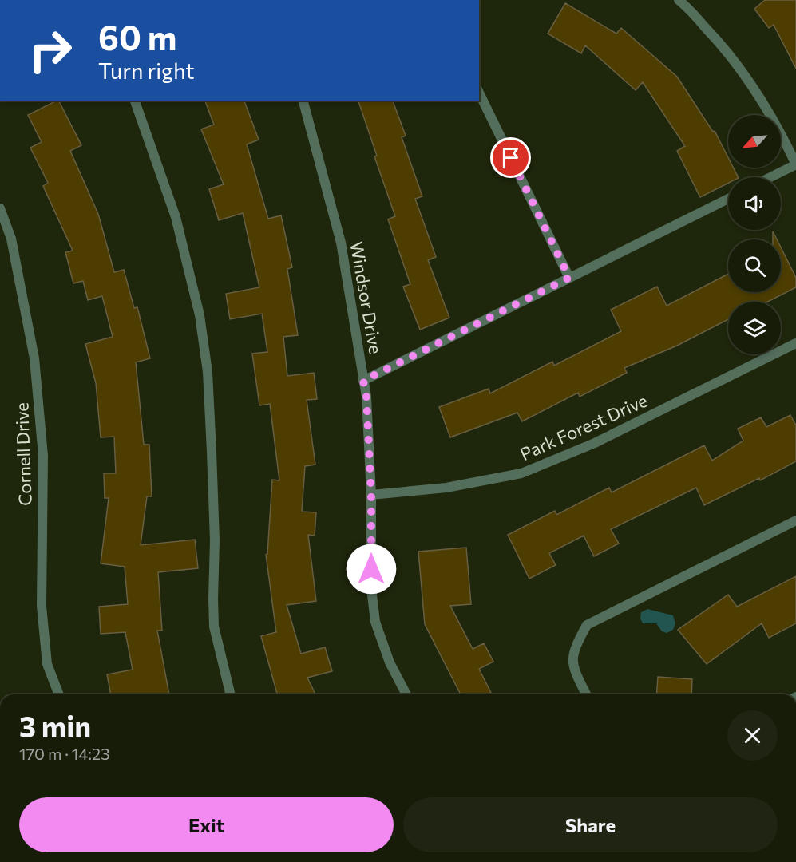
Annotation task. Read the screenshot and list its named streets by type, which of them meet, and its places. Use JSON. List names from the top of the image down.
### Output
{
  "streets": {
    "street": ["Windsor Drive", "Park Forest Drive", "Cornell Drive"]
  },
  "crossings": [
    ["Windsor Drive", "Park Forest Drive"]
  ],
  "north": "bottom left",
  "page": {
    "turn": ["60 m", "Turn right"],
    "heading": ["3 min", "170 m · 14:23"],
    "buttons": ["Exit", "Share"]
  }
}
